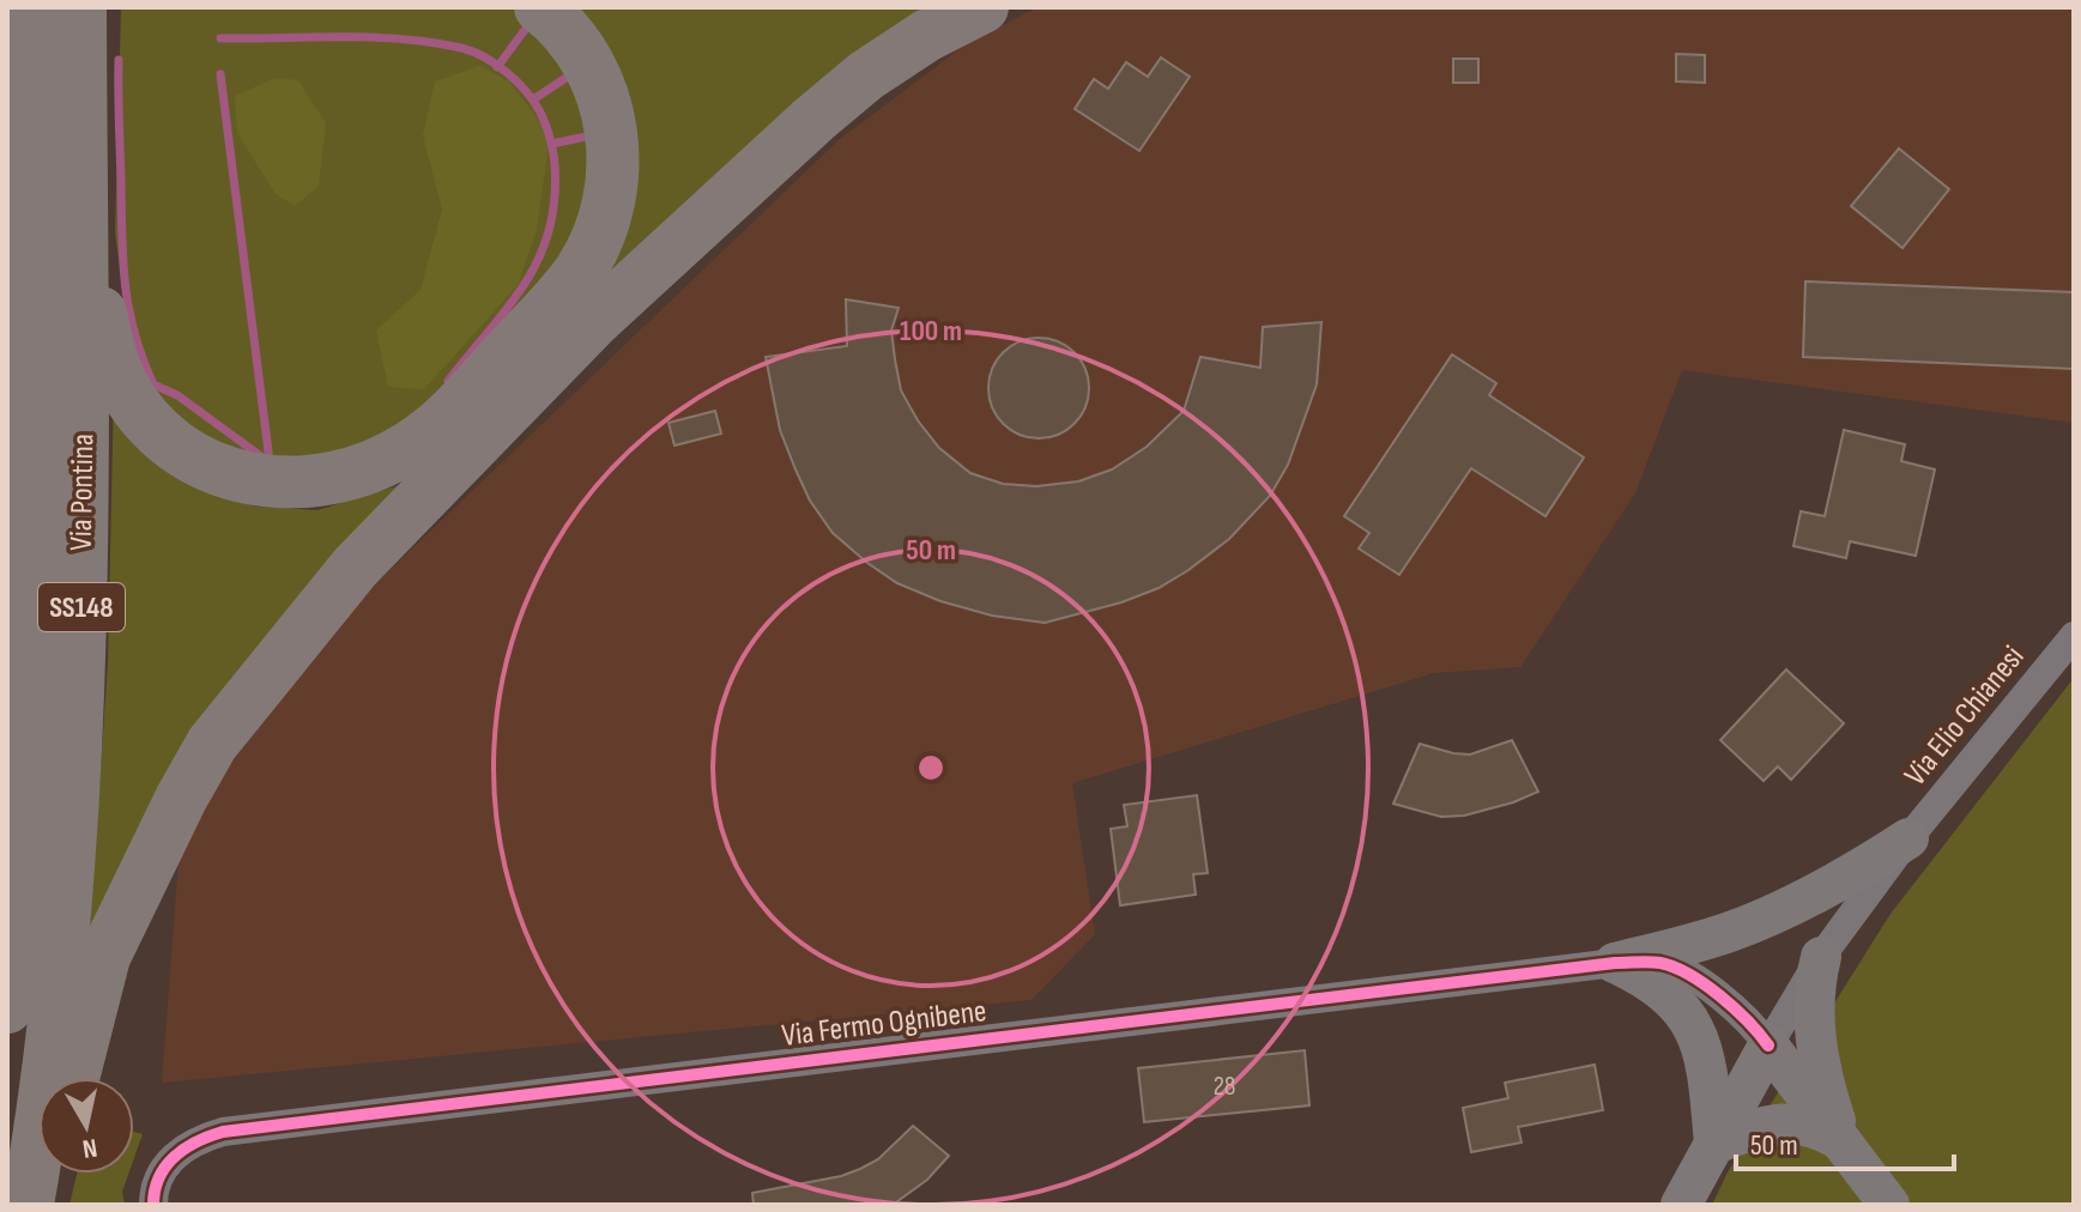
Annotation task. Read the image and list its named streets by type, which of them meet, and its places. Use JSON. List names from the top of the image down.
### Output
{
  "streets": {
    "highway": ["Via Pontina", "SS148"],
    "street": ["Via Elio Chianesi", "Via Fermo Ognibene"]
  },
  "crossings": [
    ["Via Elio Chianesi", "Via Fermo Ognibene"]
  ],
  "house_numbers": ["28"],
  "scale_bar": "50 m",
  "north": "bottom",
  "rings": ["100 m", "50 m"]
}
